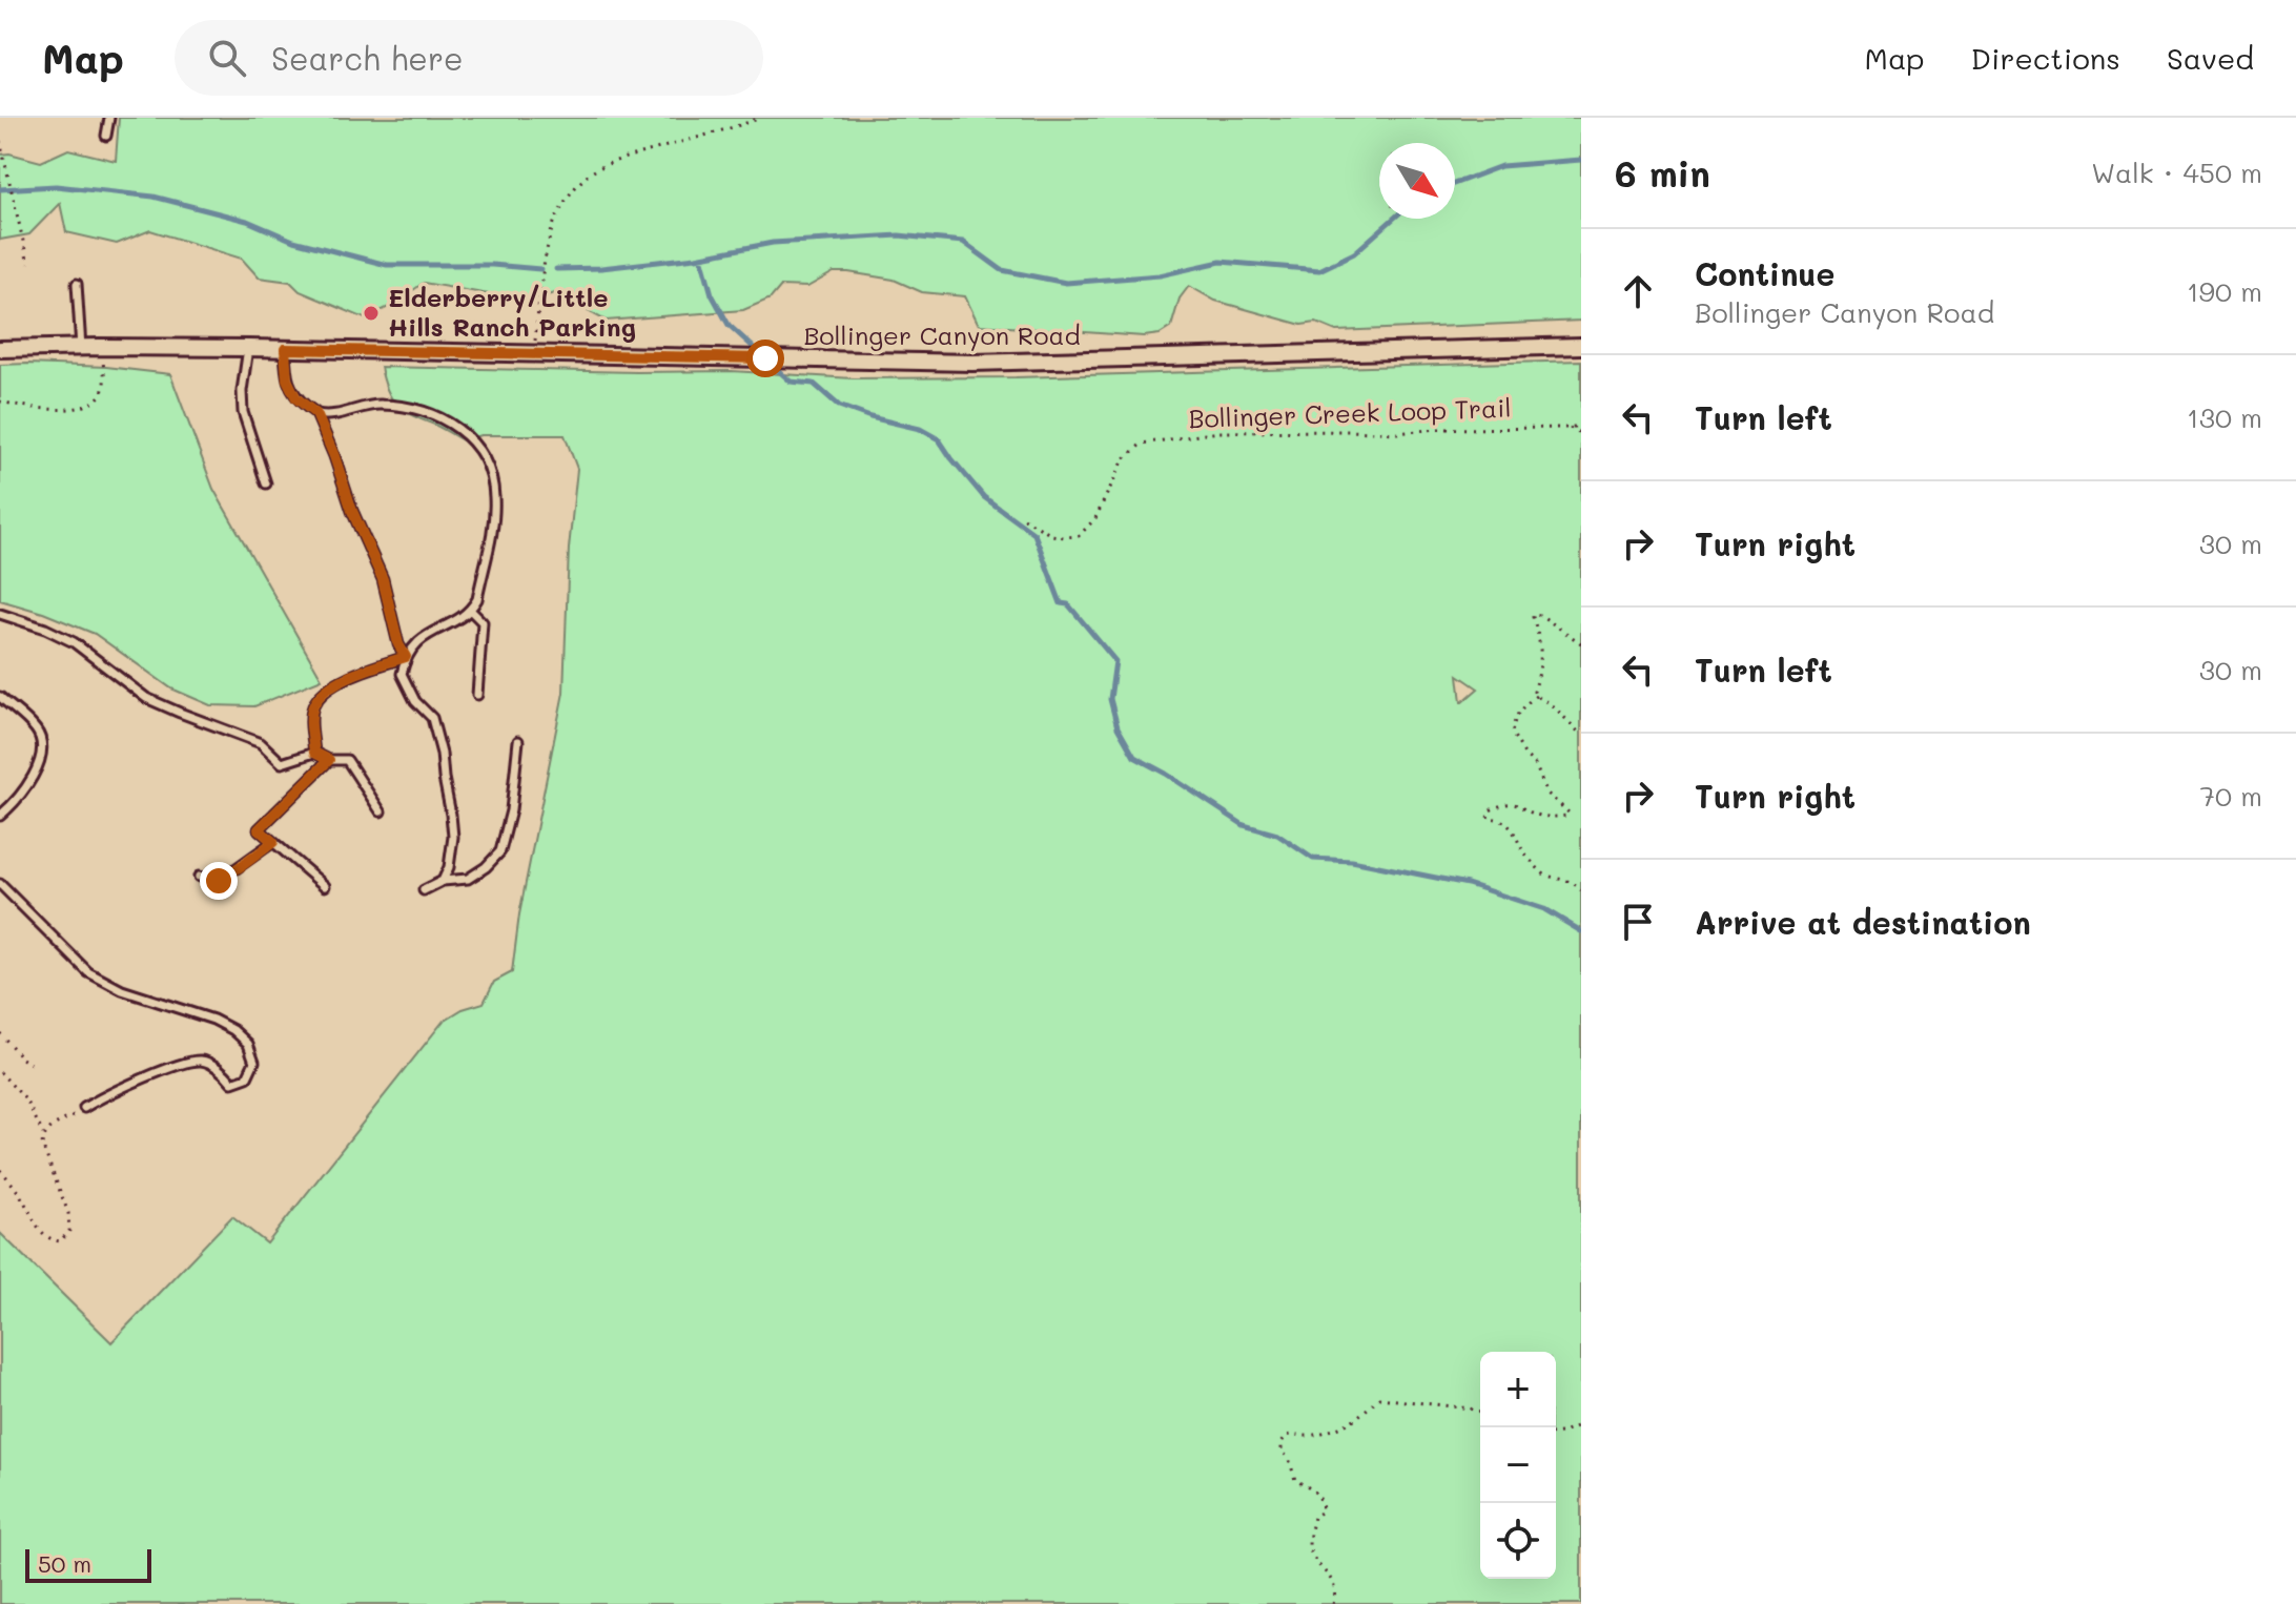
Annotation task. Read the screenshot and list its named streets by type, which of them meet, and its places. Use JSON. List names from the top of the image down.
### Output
{
  "streets": {
    "street": ["Bollinger Canyon Road"],
    "path": ["Bollinger Creek Loop Trail"]
  },
  "places": ["Elderberry/Little Hills Ranch Parking"],
  "scale_bar": "50 m",
  "north": "bottom right",
  "page": {
    "header": "Map",
    "search": "Search here",
    "nav": ["Map", "Directions", "Saved"],
    "heading": ["6 min", "Walk · 450 m"],
    "list": [
      ["Continue", "Bollinger Canyon Road", "190 m"],
      ["Turn left", "130 m"],
      ["Turn right", "30 m"],
      ["Turn left", "30 m"],
      ["Turn right", "70 m"],
      "Arrive at destination"
    ],
    "map_buttons": ["+", "−"],
    "scale": "50 m"
  }
}
